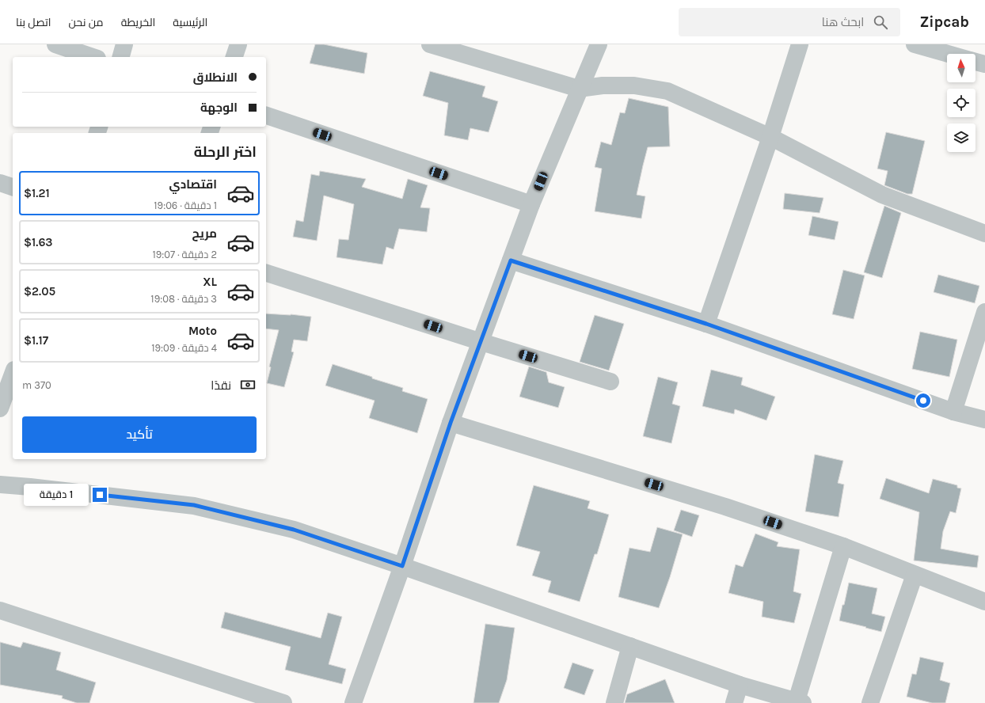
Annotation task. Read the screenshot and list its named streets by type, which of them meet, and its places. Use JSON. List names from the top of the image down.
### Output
{
  "north": "top",
  "page": {
    "header": "Zipcab",
    "search": "ابحث هنا",
    "nav": [
      "الرئيسية",
      "الخريطة",
      "من نحن",
      "اتصل بنا"
    ],
    "banner": ["الانطلاق", "الوجهة"],
    "heading": "اختر الرحلة",
    "list": [
      {
        "name": "اقتصادي",
        "note": "1 دقيقة · 19:06",
        "value": "$1.21"
      },
      {
        "name": "مريح",
        "note": "2 دقيقة · 19:07",
        "value": "$1.63"
      },
      {
        "name": "XL",
        "note": "3 دقيقة · 19:08",
        "value": "$2.05"
      },
      {
        "name": "Moto",
        "note": "4 دقيقة · 19:09",
        "value": "$1.17"
      }
    ],
    "pay": ["نقدًا", "370 m"],
    "buttons": "تأكيد",
    "bubble": "1 دقيقة"
  }
}
